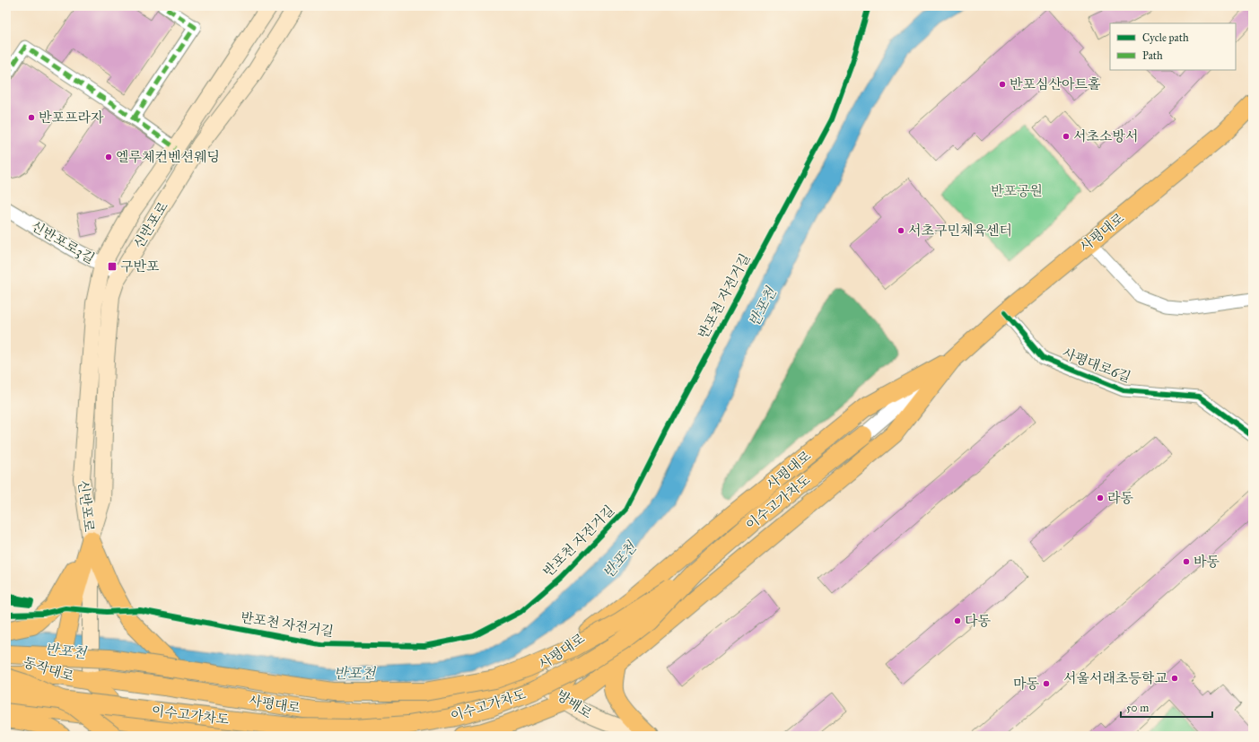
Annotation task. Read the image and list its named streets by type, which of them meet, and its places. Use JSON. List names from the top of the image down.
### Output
{
  "streets": {
    "main road": [
      "신반포로",
      "사평대로",
      "이수고가차도",
      "동작대로",
      "방배로"
    ],
    "street": ["신반포로3길", "사평대로6길"],
    "cycle path": ["반포천 자전거길"]
  },
  "crossings": [
    ["신반포로", "사평대로"],
    ["신반포로", "신반포로3길"],
    ["신반포로", "동작대로"],
    ["사평대로", "사평대로6길"],
    ["사평대로", "이수고가차도"],
    ["사평대로", "동작대로"],
    ["사평대로", "방배로"],
    ["이수고가차도", "동작대로"]
  ],
  "water": ["반포천"],
  "parks": ["반포공원"],
  "places": {
    "other": [
      "반포심산아트홀",
      "반포프라자",
      "서초소방서",
      "엘루체컨벤션웨딩",
      "서초구민체육센터",
      "라동",
      "바동",
      "다동",
      "서울서래초등학교",
      "마동"
    ],
    "transit": ["구반포"]
  },
  "legend": ["Cycle path", "Path"],
  "scale_bar": "50 m"
}
